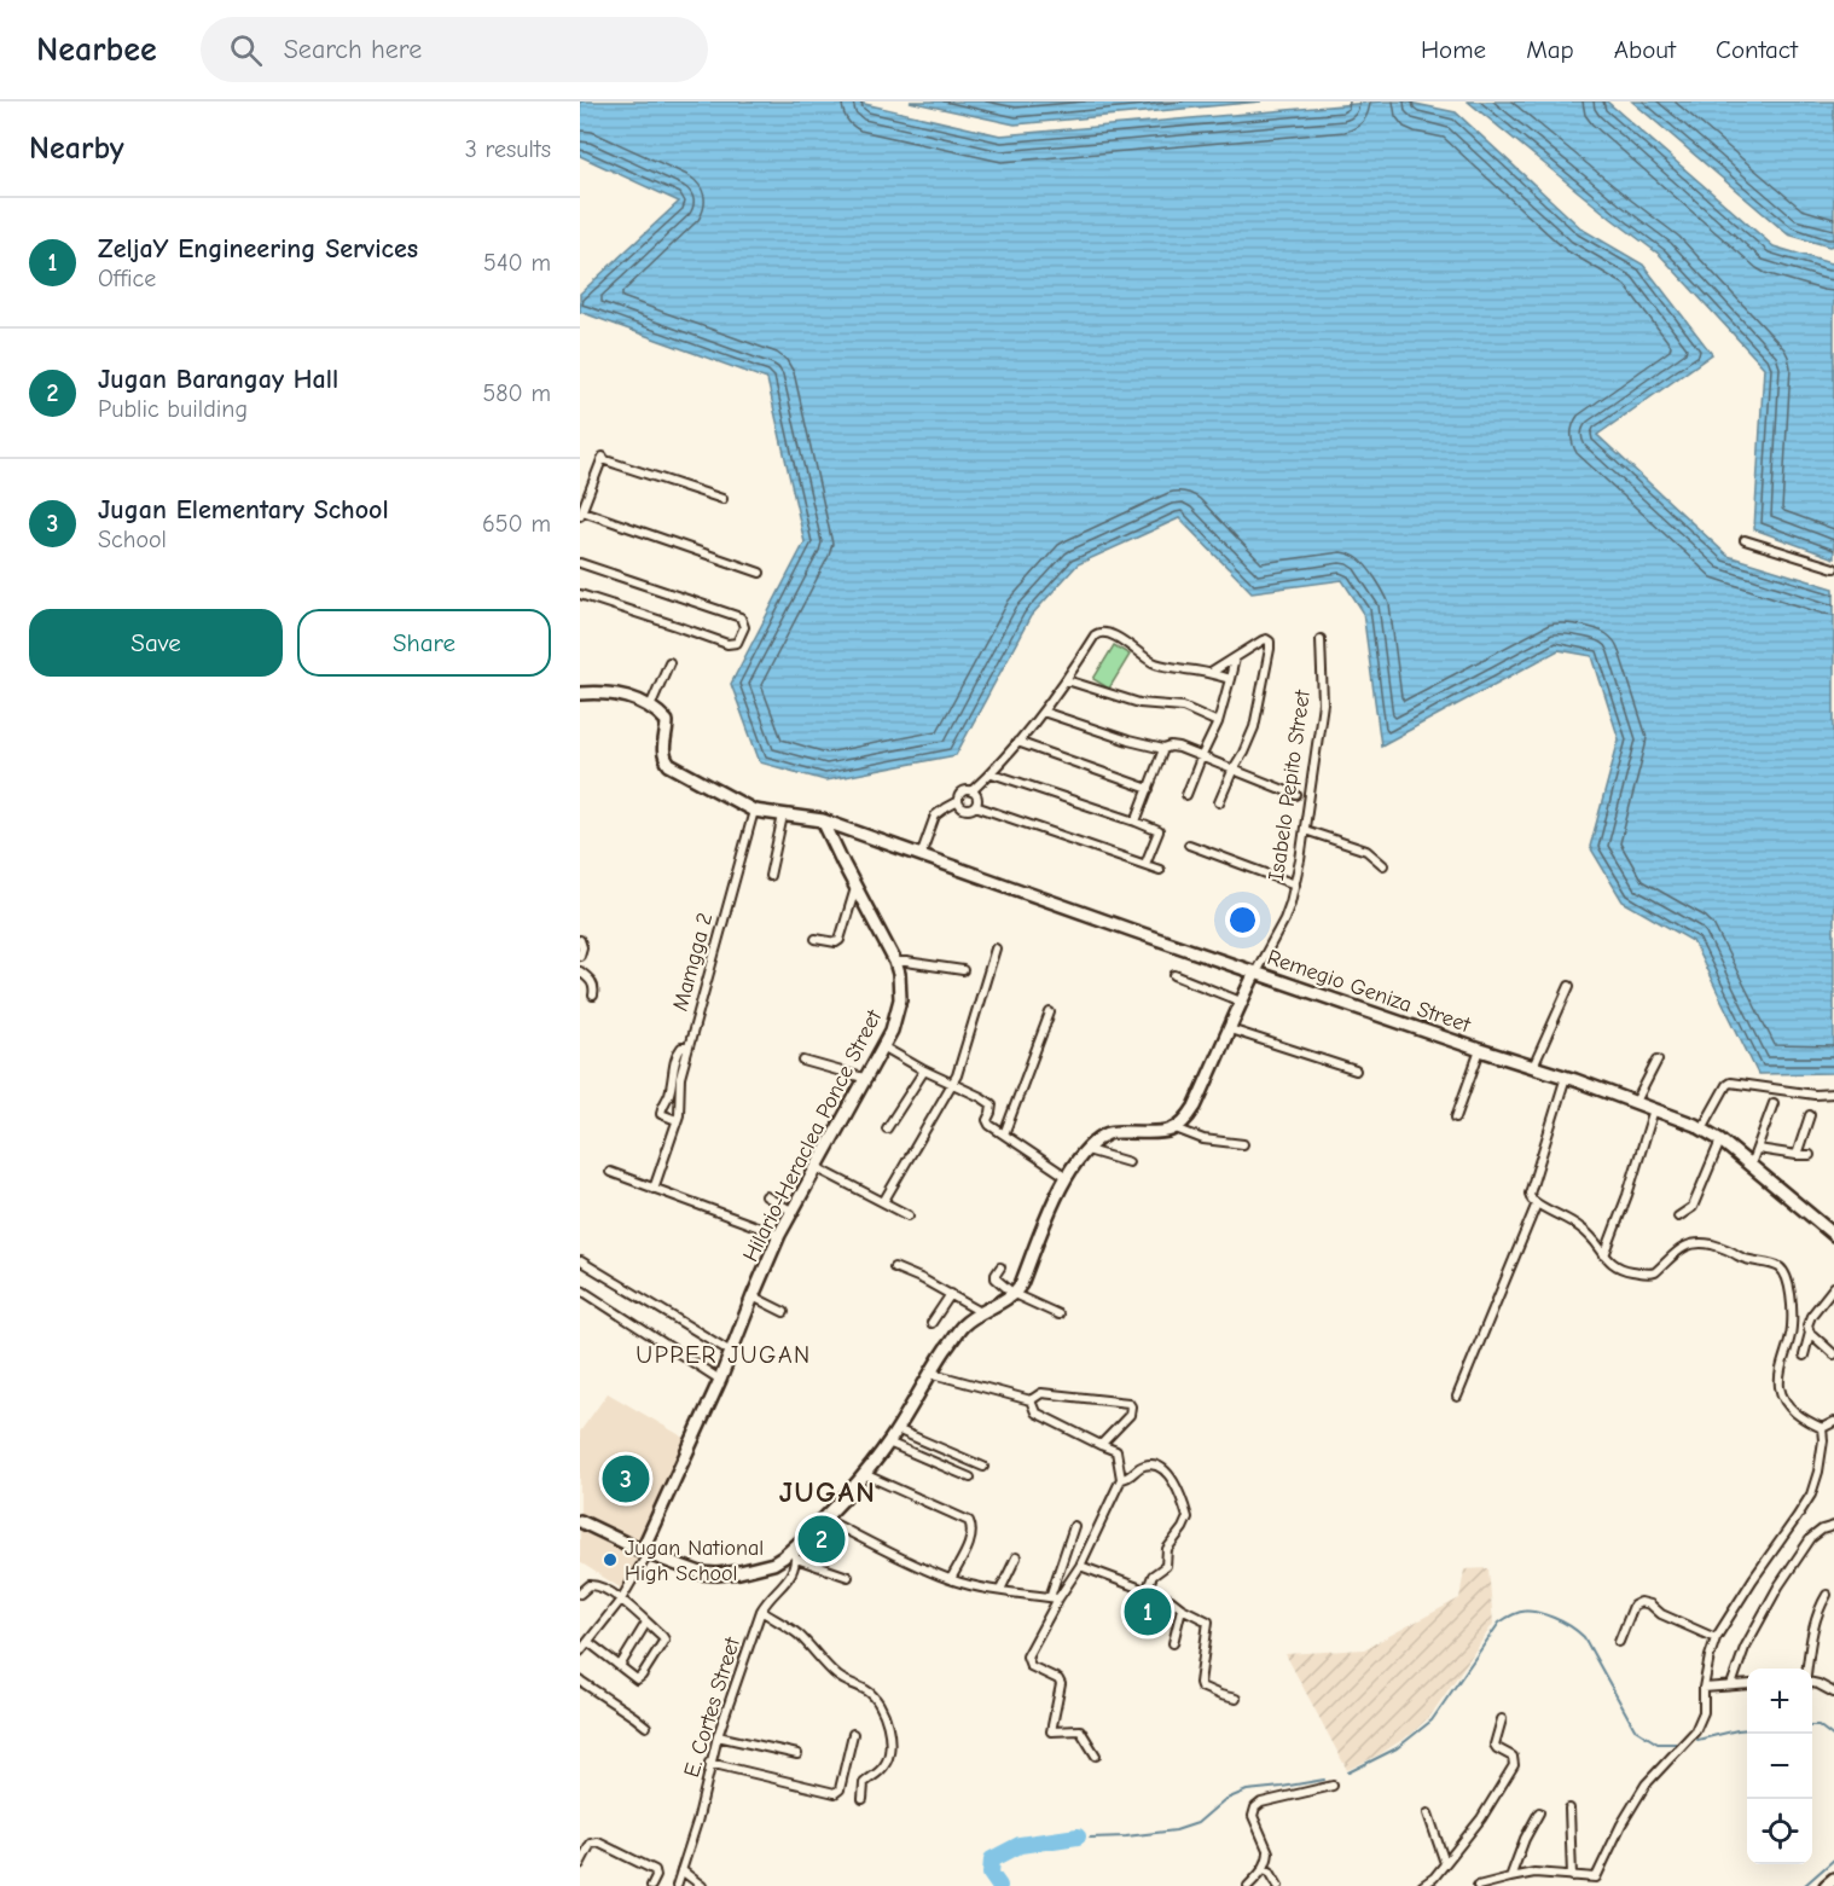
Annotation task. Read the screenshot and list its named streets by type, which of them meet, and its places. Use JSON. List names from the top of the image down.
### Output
{
  "streets": {
    "street": [
      "Isabelo Pepito Street",
      "Mamgga 2",
      "Remegio Geniza Street",
      "Hilario-Heraclea Ponce Street",
      "E. Cortes Street"
    ]
  },
  "crossings": [
    ["Isabelo Pepito Street", "Remegio Geniza Street"],
    ["Remegio Geniza Street", "Hilario-Heraclea Ponce Street"]
  ],
  "districts": ["UPPER JUGAN", "JUGAN"],
  "places": ["Jugan National High School"],
  "page": {
    "header": "Nearbee",
    "search": "Search here",
    "nav": [
      "Home",
      "Map",
      "About",
      "Contact"
    ],
    "heading": ["Nearby", "3 results"],
    "list": [
      {
        "mark": "1",
        "name": "ZeljaY Engineering Services",
        "note": "Office",
        "value": "540 m"
      },
      {
        "mark": "2",
        "name": "Jugan Barangay Hall",
        "note": "Public building",
        "value": "580 m"
      },
      {
        "mark": "3",
        "name": "Jugan Elementary School",
        "note": "School",
        "value": "650 m"
      }
    ],
    "buttons": ["Save", "Share"],
    "pins": ["3", "2", "1"],
    "map_buttons": ["+", "−"]
  }
}
